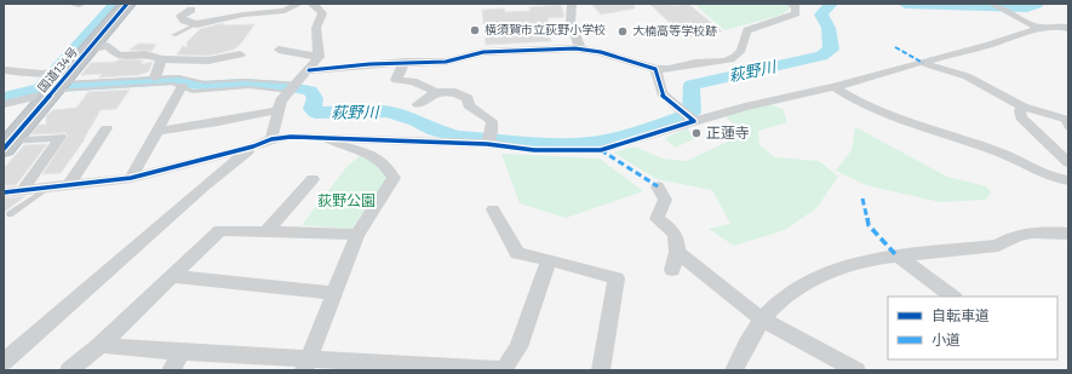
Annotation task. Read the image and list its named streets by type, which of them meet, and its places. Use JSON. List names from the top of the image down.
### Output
{
  "streets": {
    "highway": ["国道134号"]
  },
  "water": ["萩野川"],
  "parks": ["荻野公園"],
  "places": ["横須賀市立荻野小学校", "大楠高等学校跡", "正蓮寺"],
  "legend": ["自転車道", "小道"]
}
